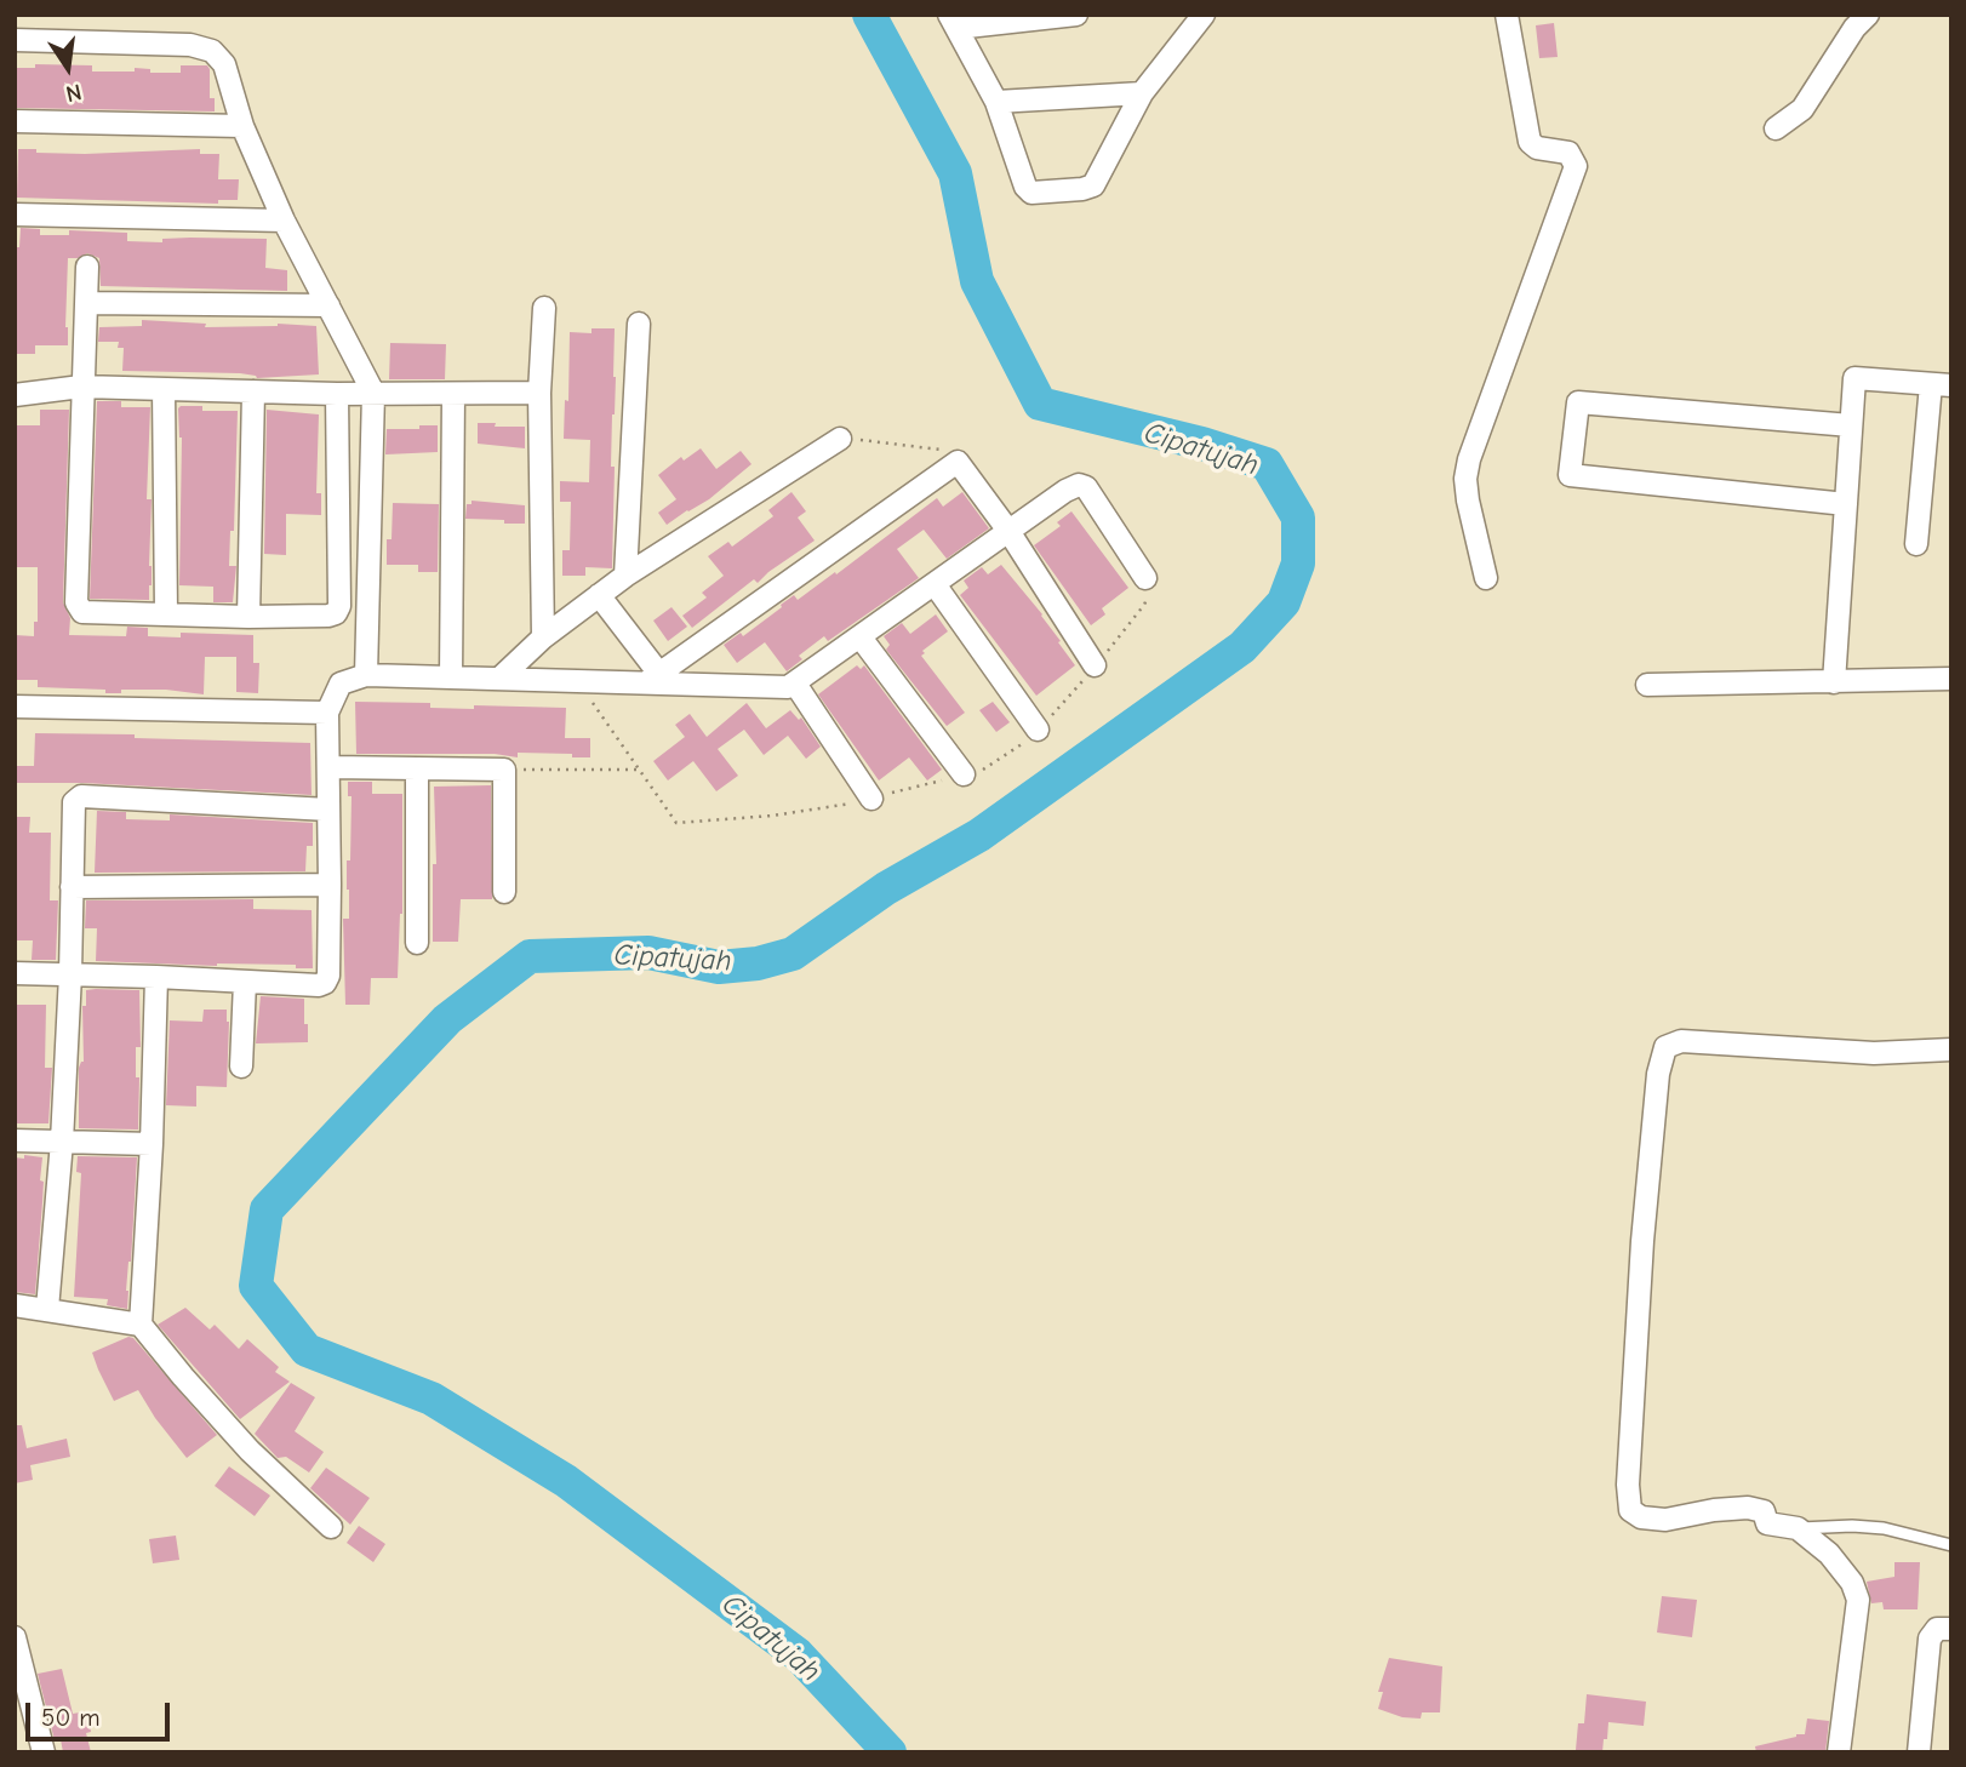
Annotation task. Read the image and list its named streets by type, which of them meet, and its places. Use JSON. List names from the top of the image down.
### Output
{
  "water": ["Cipatujah"],
  "scale_bar": "50 m",
  "north": "bottom"
}
